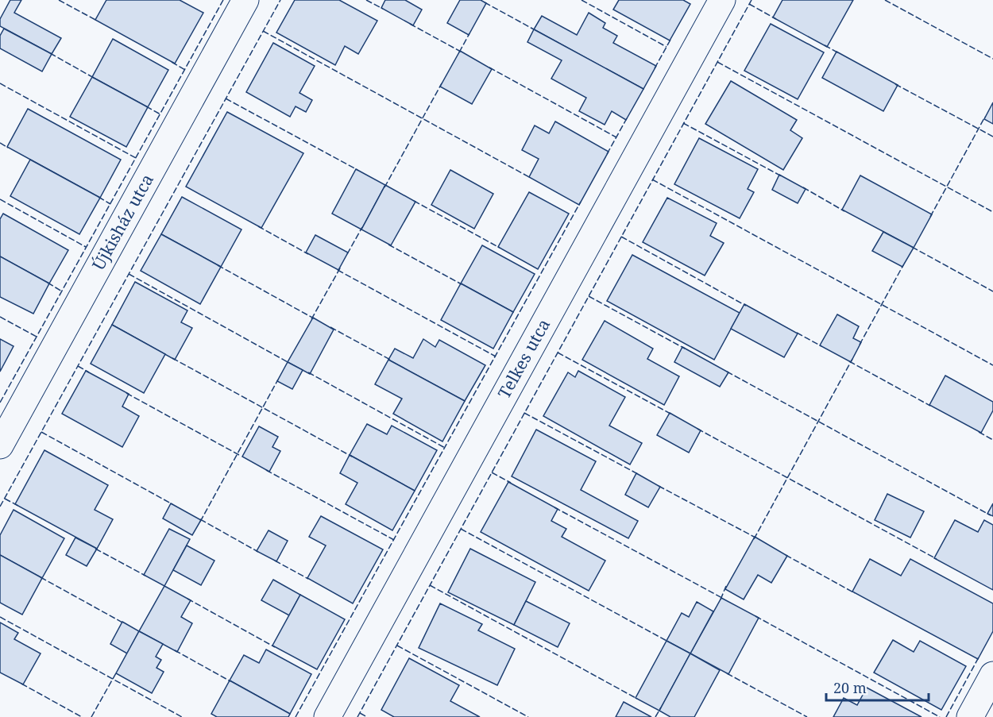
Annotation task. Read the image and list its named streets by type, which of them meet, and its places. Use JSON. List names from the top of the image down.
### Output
{
  "streets": {
    "street": ["Újkisház utca", "Telkes utca"]
  },
  "scale_bar": "20 m"
}
